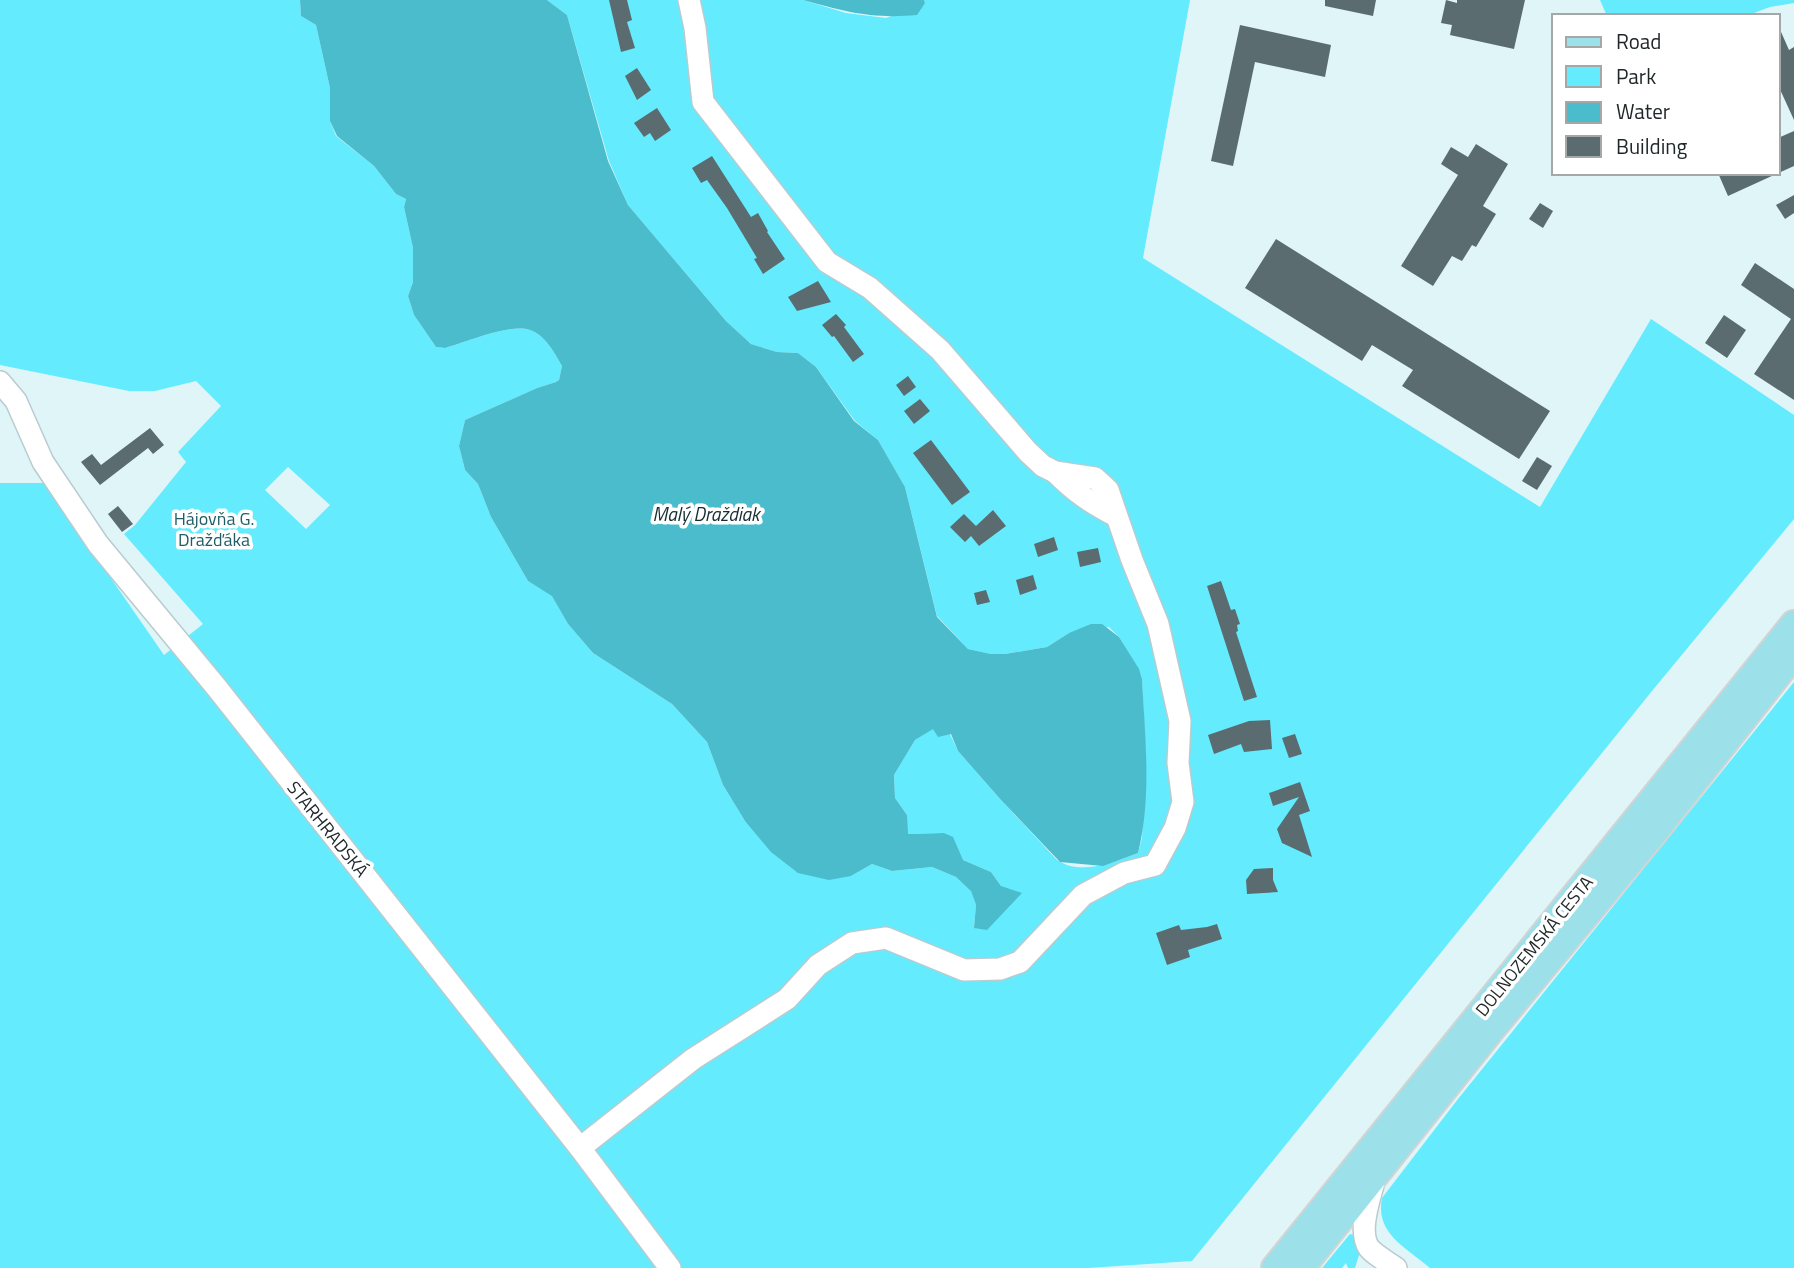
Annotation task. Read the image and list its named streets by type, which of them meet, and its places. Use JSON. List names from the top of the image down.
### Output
{
  "streets": {
    "main road": ["DOLNOZEMSKÁ CESTA"],
    "street": ["STARHRADSKÁ"]
  },
  "water": ["Malý Draždiak"],
  "parks": ["Hájovňa G. Dražďáka"],
  "legend": [
    "Road",
    "Park",
    "Water",
    "Building"
  ]
}
